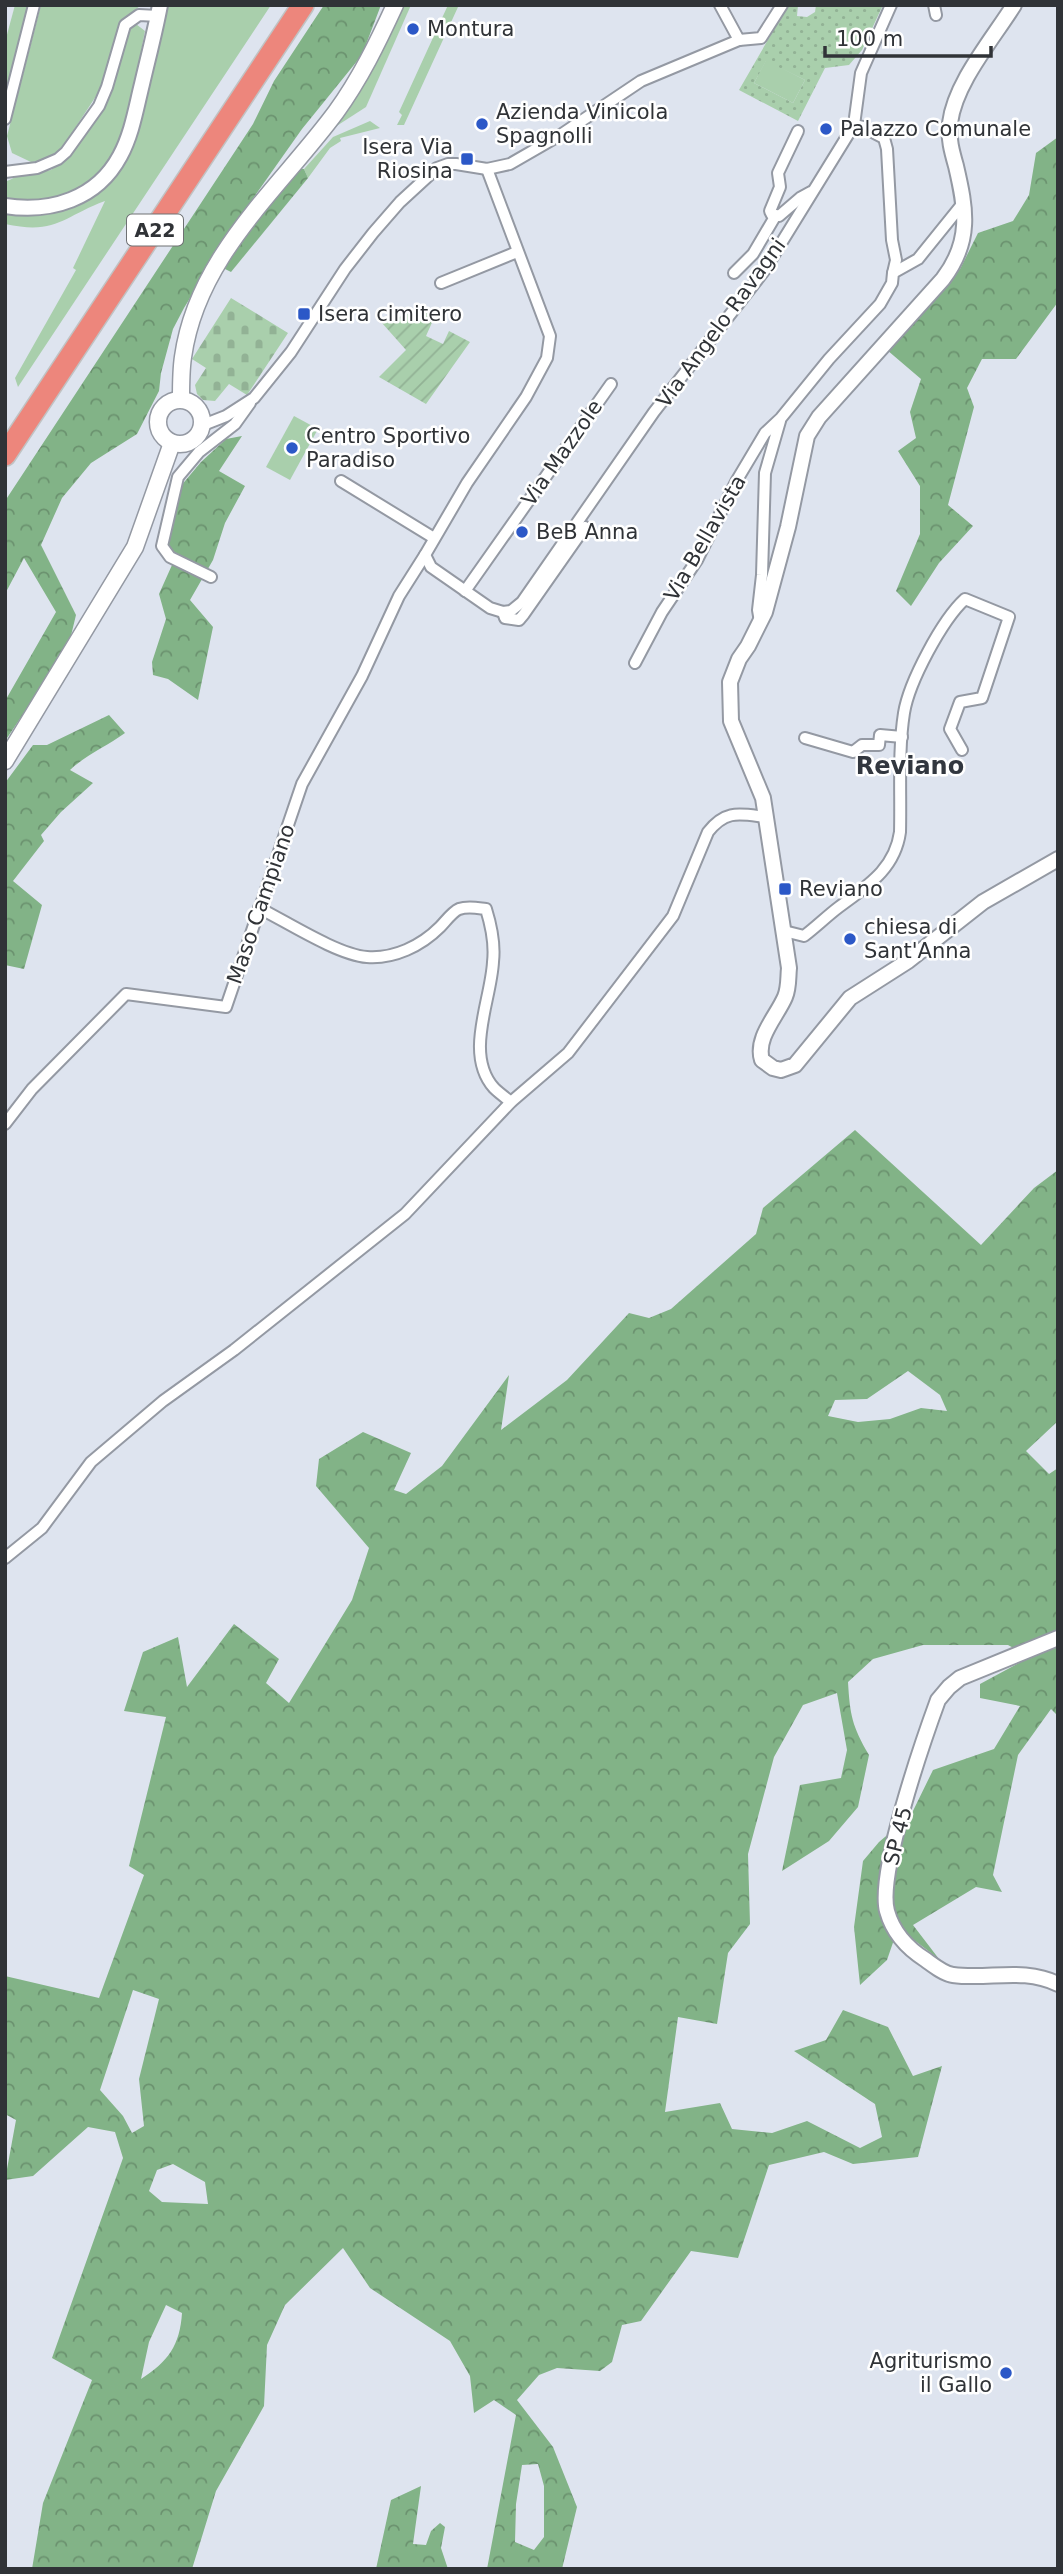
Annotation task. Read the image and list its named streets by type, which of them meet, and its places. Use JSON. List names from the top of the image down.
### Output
{
  "streets": {
    "highway": ["A22"],
    "street": [
      "Via Angelo Ravagni",
      "Via Mazzole",
      "Via Bellavista",
      "Maso Campiano",
      "SP 45"
    ]
  },
  "districts": ["Reviano"],
  "places": {
    "other": [
      "Montura",
      "Azienda Vinicola Spagnolli",
      "Palazzo Comunale",
      "Centro Sportivo Paradiso",
      "BeB Anna",
      "chiesa di Sant'Anna",
      "Agriturismo il Gallo"
    ],
    "transit": ["Isera Via Riosina", "Isera cimitero", "Reviano"]
  },
  "scale_bar": "100 m"
}
